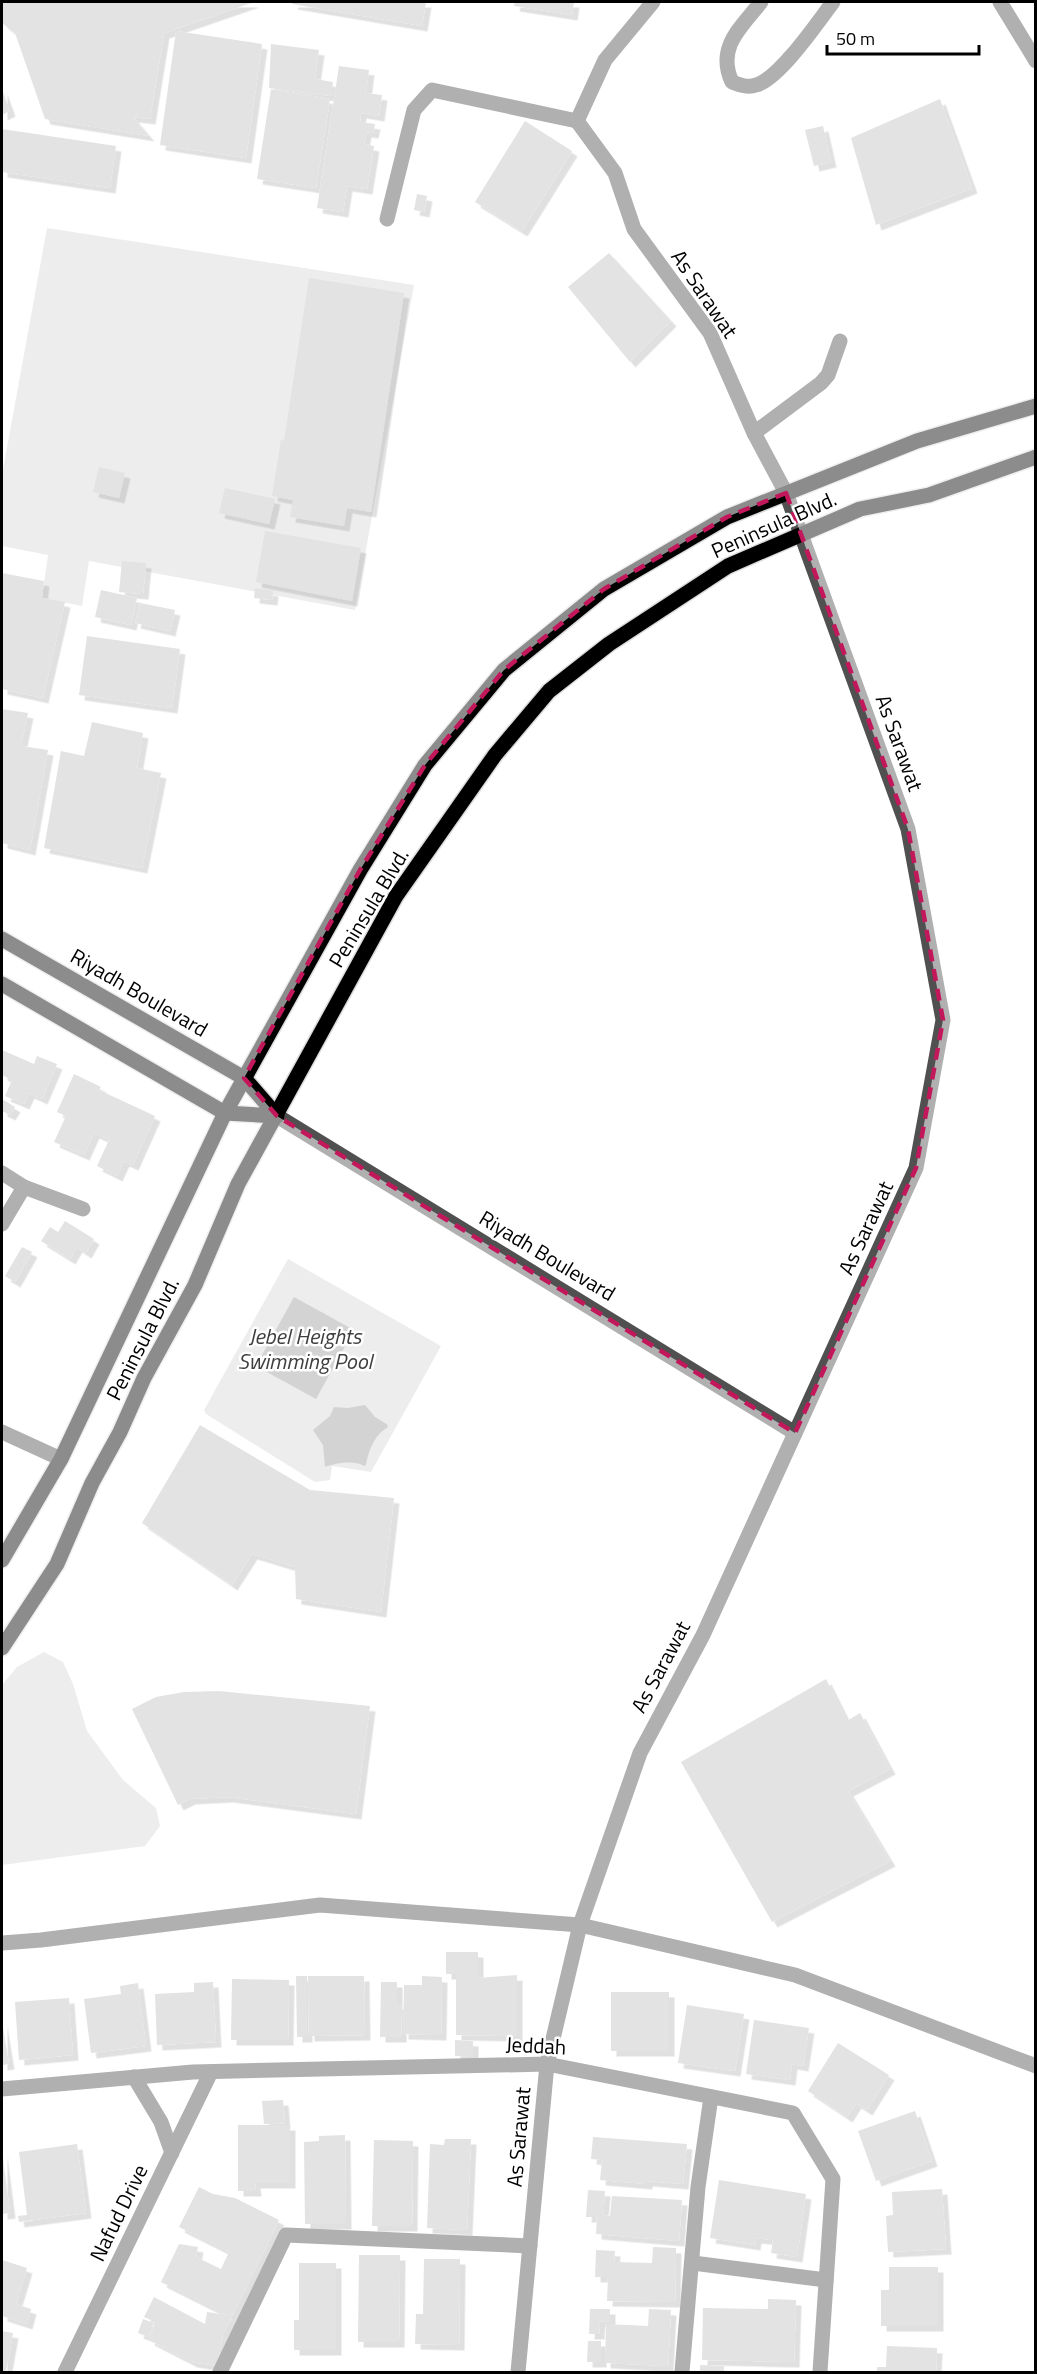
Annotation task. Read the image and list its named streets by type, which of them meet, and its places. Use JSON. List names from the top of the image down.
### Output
{
  "streets": {
    "main road": ["Peninsula Blvd.", "Riyadh Boulevard"],
    "street": ["As Sarawat", "Jeddah", "Nafud Drive"]
  },
  "crossings": [
    ["As Sarawat", "Peninsula Blvd."],
    ["As Sarawat", "Riyadh Boulevard"],
    ["As Sarawat", "Jeddah"],
    ["Peninsula Blvd.", "Riyadh Boulevard"],
    ["Jeddah", "Nafud Drive"]
  ],
  "water": ["Jebel Heights Swimming Pool"],
  "scale_bar": "50 m"
}
